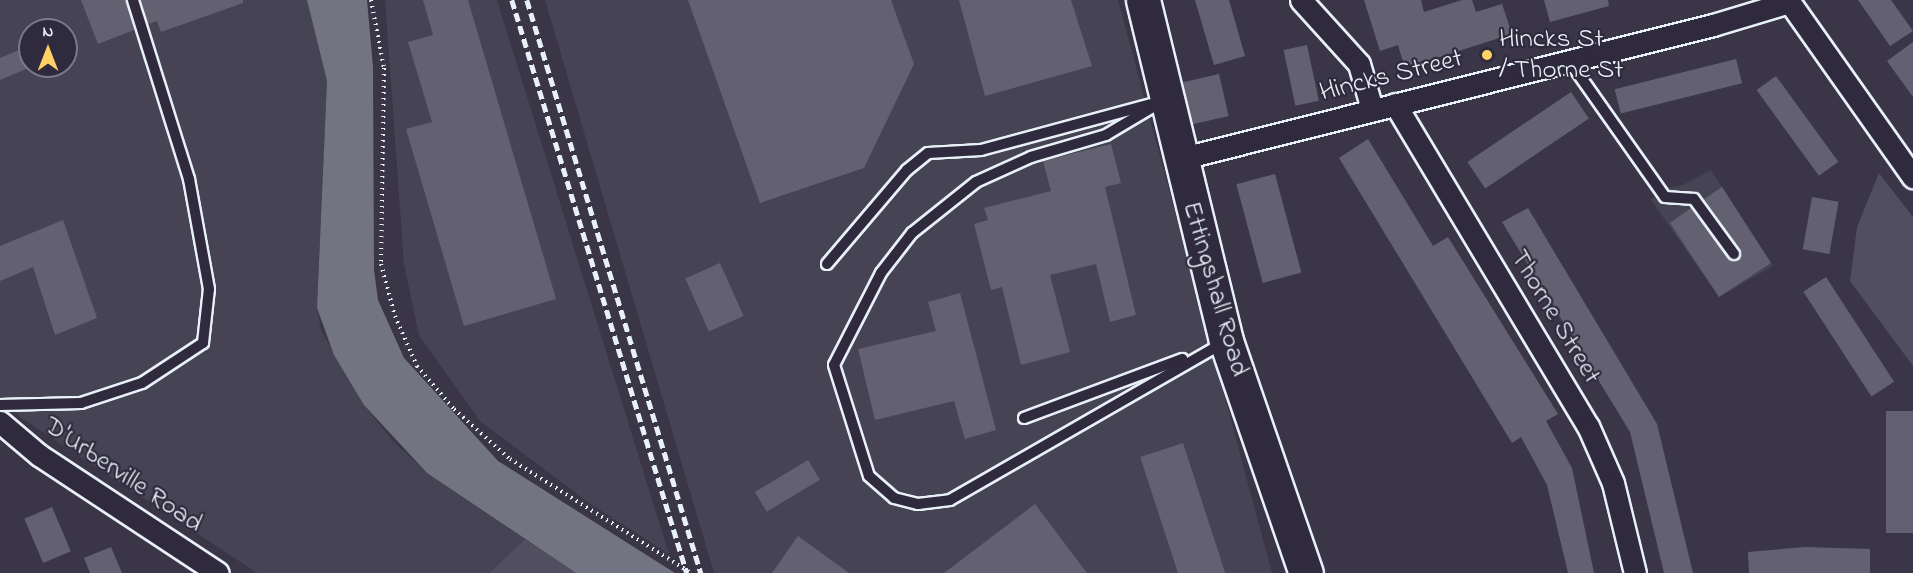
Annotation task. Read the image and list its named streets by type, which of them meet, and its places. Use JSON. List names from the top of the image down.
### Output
{
  "streets": {
    "main road": ["Ettingshall Road"],
    "street": ["Hincks Street", "Thorne Street", "D'Urberville Road"]
  },
  "crossings": [
    ["Hincks Street", "Ettingshall Road"],
    ["Hincks Street", "Thorne Street"]
  ],
  "places": ["Hincks St / Thorne St"],
  "north": "top"
}
